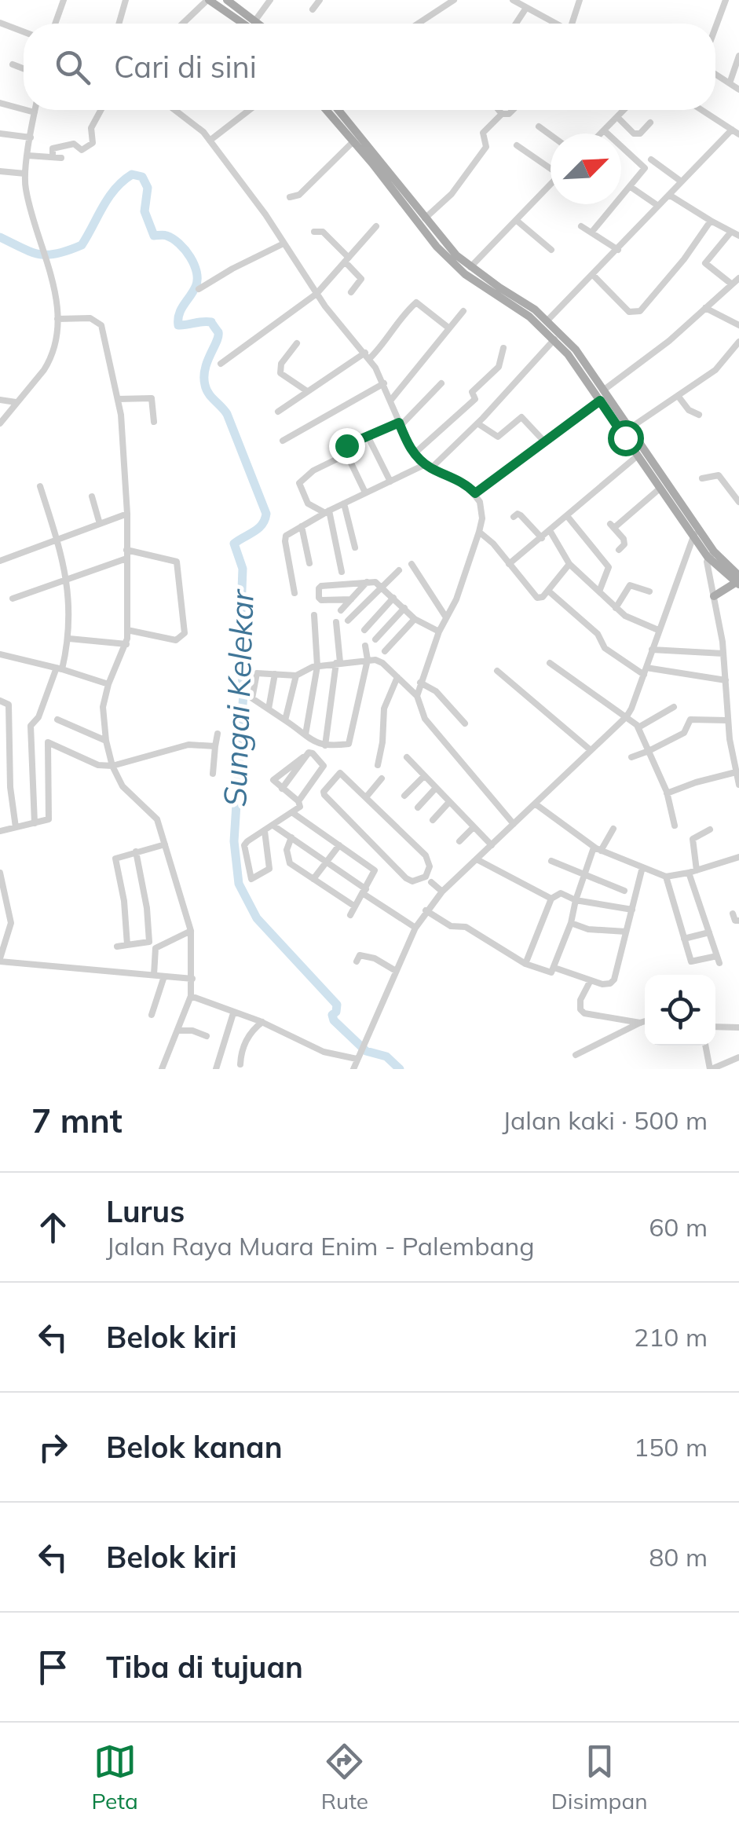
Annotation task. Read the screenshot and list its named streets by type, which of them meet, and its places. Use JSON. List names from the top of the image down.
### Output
{
  "water": ["Sungai Kelekar"],
  "north": "top right",
  "page": {
    "search": "Cari di sini",
    "heading": ["7 mnt", "Jalan kaki · 500 m"],
    "list": [
      ["Lurus", "Jalan Raya Muara Enim - Palembang", "60 m"],
      ["Belok kiri", "210 m"],
      ["Belok kanan", "150 m"],
      ["Belok kiri", "80 m"],
      "Tiba di tujuan"
    ],
    "nav": ["Peta", "Rute", "Disimpan"]
  }
}
